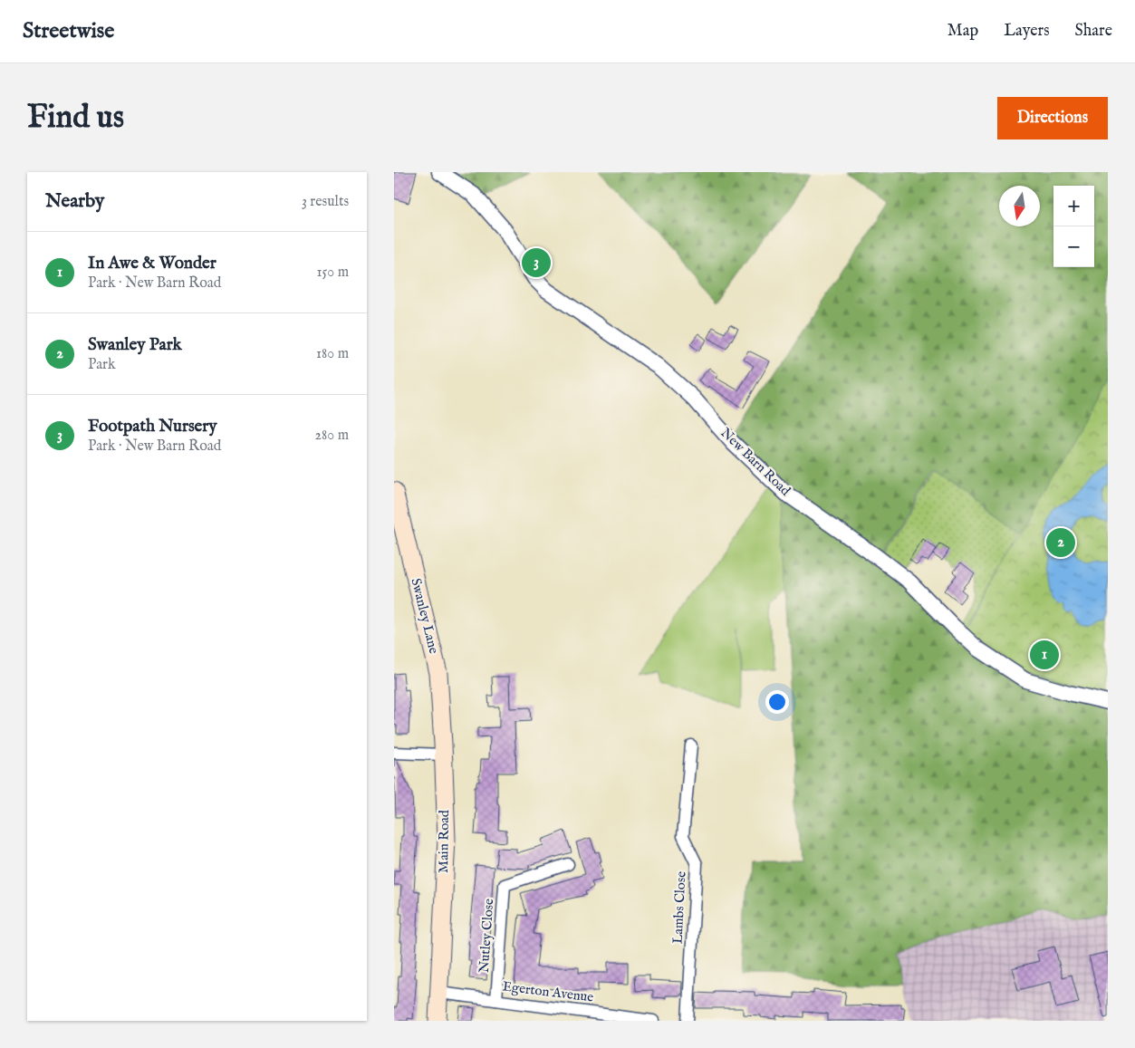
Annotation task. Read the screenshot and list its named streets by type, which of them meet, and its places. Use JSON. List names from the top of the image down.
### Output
{
  "streets": {
    "main road": ["Swanley Lane", "Main Road"],
    "street": [
      "New Barn Road",
      "Lambs Close",
      "Nutley Close",
      "Egerton Avenue"
    ]
  },
  "crossings": [
    ["Swanley Lane", "Main Road"],
    ["Main Road", "Egerton Avenue"],
    ["Nutley Close", "Egerton Avenue"]
  ],
  "north": "bottom",
  "page": {
    "header": "Streetwise",
    "nav": ["Map", "Layers", "Share"],
    "buttons": "Directions",
    "title": "Find us",
    "heading": ["Nearby", "3 results"],
    "map_buttons": ["+", "−"],
    "list": [
      {
        "mark": "1",
        "name": "In Awe & Wonder",
        "note": "Park · New Barn Road",
        "value": "150 m"
      },
      {
        "mark": "2",
        "name": "Swanley Park",
        "note": "Park",
        "value": "180 m"
      },
      {
        "mark": "3",
        "name": "Footpath Nursery",
        "note": "Park · New Barn Road",
        "value": "280 m"
      }
    ],
    "pins": ["3", "2", "1"]
  }
}
